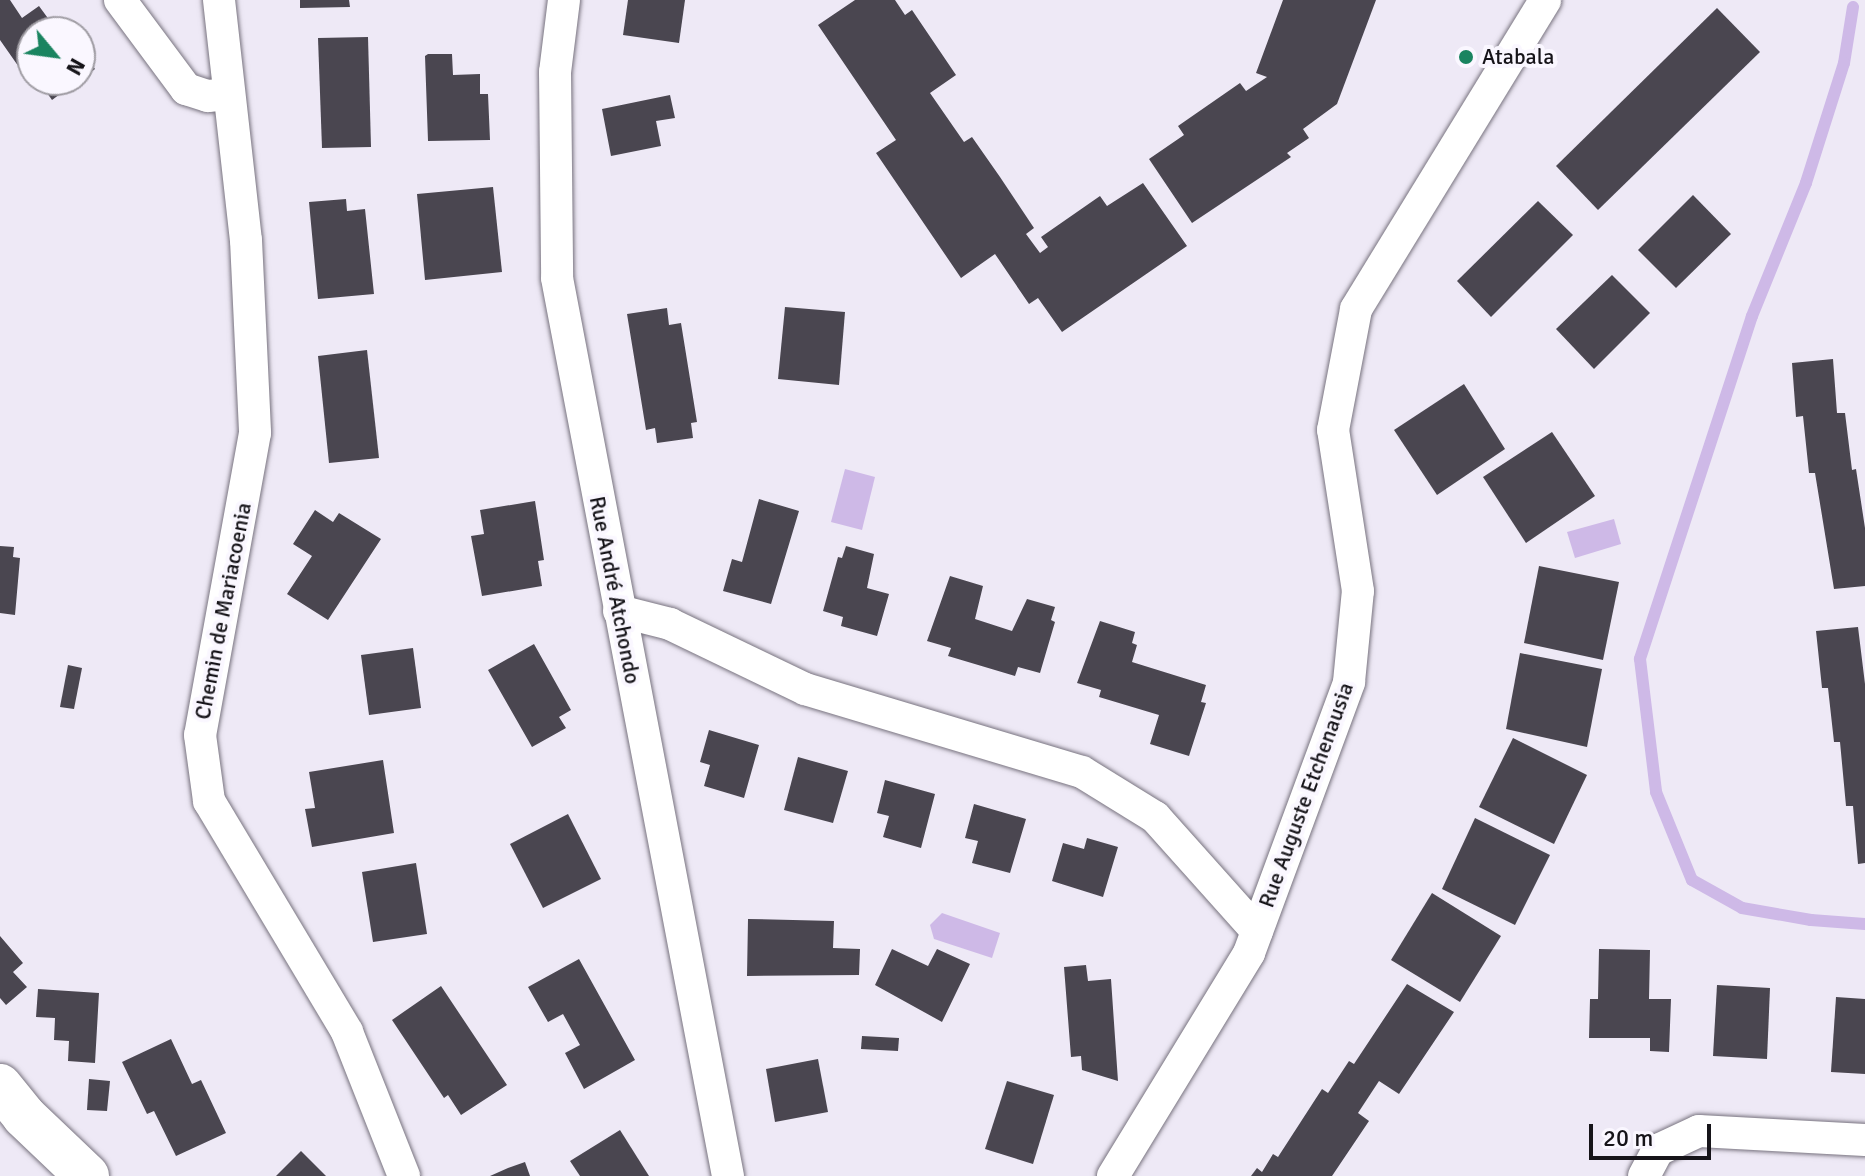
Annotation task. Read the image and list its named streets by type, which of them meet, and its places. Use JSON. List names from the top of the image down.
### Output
{
  "streets": {
    "street": ["Rue André Atchondo", "Chemin de Mariacoenia", "Rue Auguste Etchenausia"]
  },
  "places": ["Atabala"],
  "scale_bar": "20 m",
  "north": "bottom right"
}
